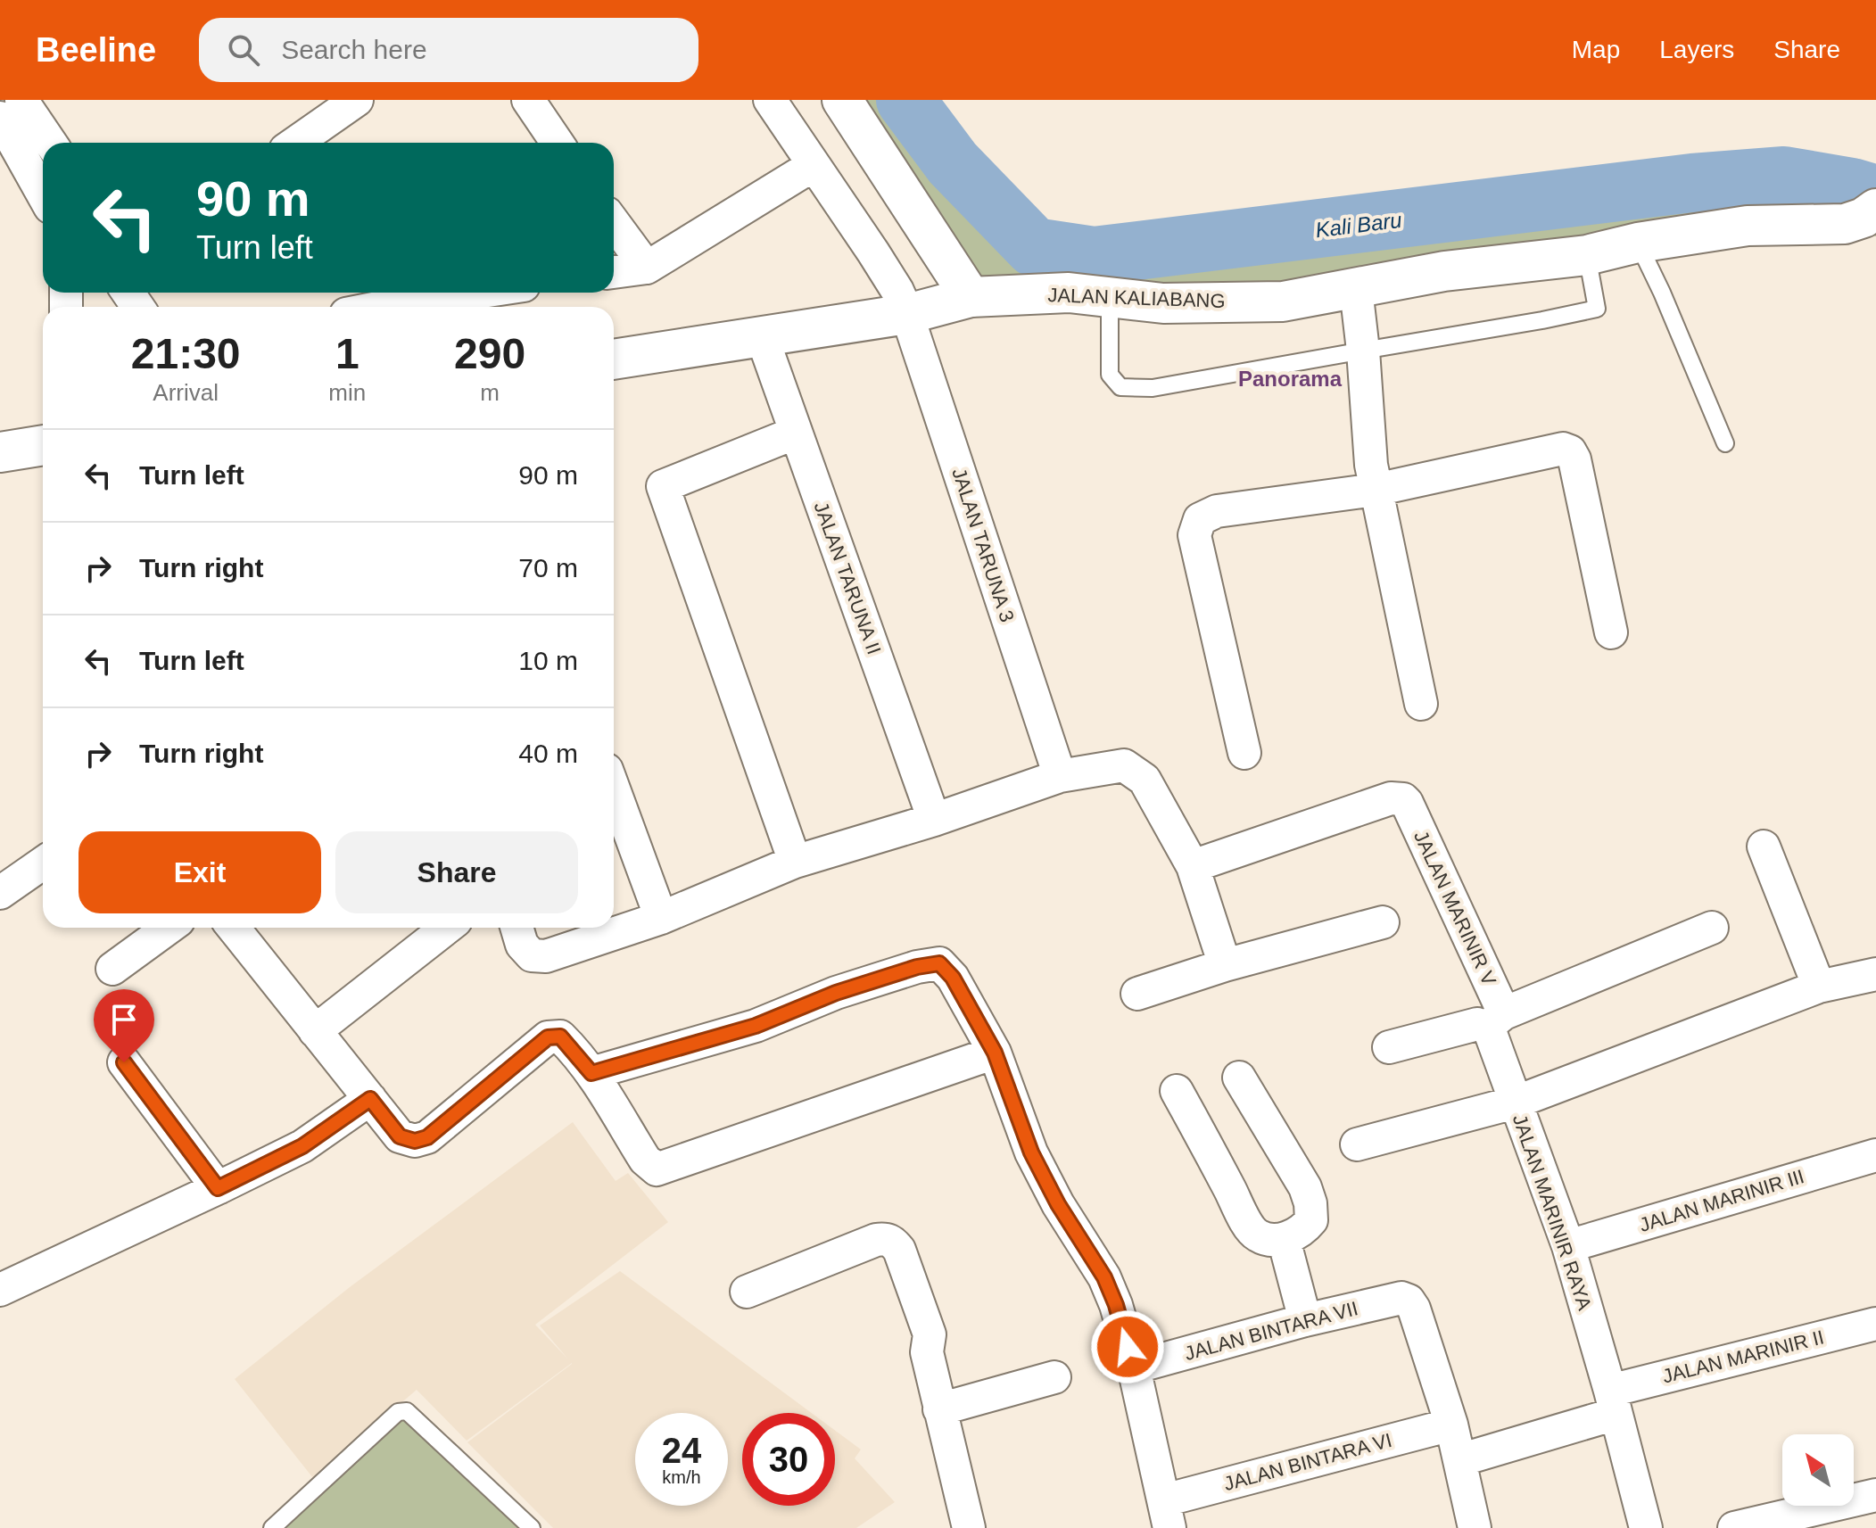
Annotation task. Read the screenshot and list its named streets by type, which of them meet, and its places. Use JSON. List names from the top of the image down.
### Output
{
  "streets": {
    "main road": ["JALAN KALIABANG"],
    "street": [
      "JALAN TARUNA 3",
      "JALAN TARUNA II",
      "JALAN MARINIR V",
      "JALAN MARINIR III",
      "JALAN MARINIR RAYA",
      "JALAN BINTARA VII",
      "JALAN MARINIR II",
      "JALAN BINTARA VI"
    ]
  },
  "crossings": [
    ["JALAN KALIABANG", "JALAN TARUNA 3"],
    ["JALAN KALIABANG", "JALAN TARUNA II"],
    ["JALAN MARINIR V", "JALAN MARINIR RAYA"],
    ["JALAN MARINIR III", "JALAN MARINIR RAYA"],
    ["JALAN MARINIR RAYA", "JALAN MARINIR II"],
    ["JALAN BINTARA VII", "JALAN BINTARA VI"]
  ],
  "districts": ["Panorama"],
  "water": ["Kali Baru"],
  "north": "top left",
  "page": {
    "header": "Beeline",
    "search": "Search here",
    "nav": ["Map", "Layers", "Share"],
    "turn": ["90 m", "Turn left"],
    "eta": [
      "21:30",
      "Arrival",
      "1",
      "min",
      "290",
      "m"
    ],
    "list": [
      {
        "name": "Turn left",
        "value": "90 m"
      },
      {
        "name": "Turn right",
        "value": "70 m"
      },
      {
        "name": "Turn left",
        "value": "10 m"
      },
      {
        "name": "Turn right",
        "value": "40 m"
      }
    ],
    "buttons": ["Exit", "Share"],
    "speed": "24 km/h",
    "limit": "30"
  }
}
